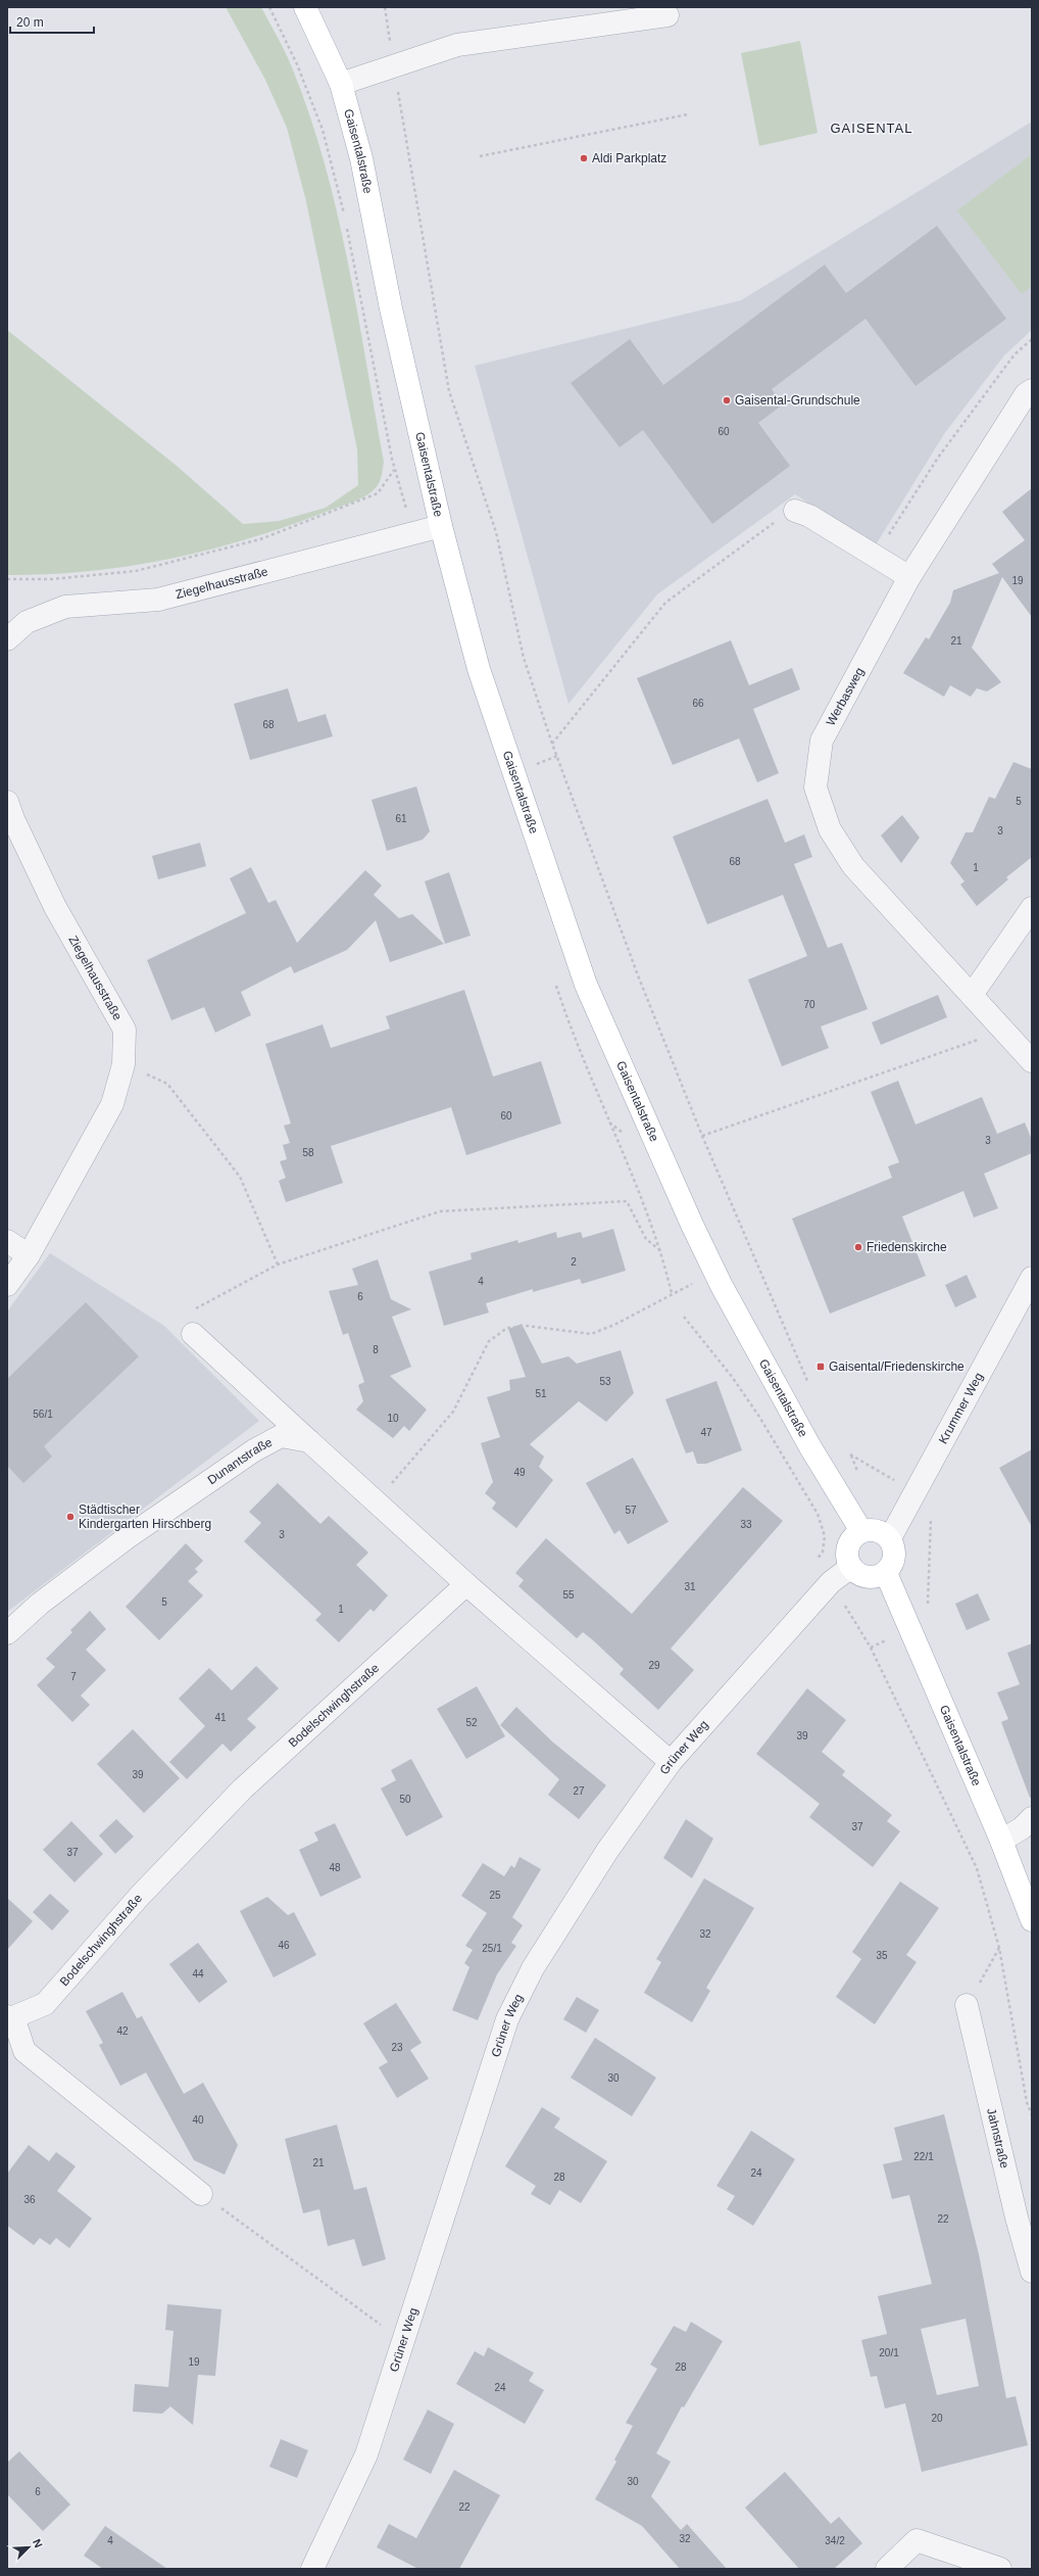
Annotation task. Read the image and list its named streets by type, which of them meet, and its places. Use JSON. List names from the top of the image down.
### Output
{
  "streets": {
    "main road": ["Gaisentalstraße"],
    "street": [
      "Ziegelhausstraße",
      "Werbasweg",
      "Krummer Weg",
      "Dunantstraße",
      "Bodelschwinghstraße",
      "Grüner Weg",
      "Jahnstraße"
    ]
  },
  "crossings": [
    ["Gaisentalstraße", "Ziegelhausstraße"],
    ["Gaisentalstraße", "Krummer Weg"],
    ["Gaisentalstraße", "Grüner Weg"],
    ["Krummer Weg", "Grüner Weg"]
  ],
  "districts": ["GAISENTAL"],
  "places": {
    "other": [
      "Aldi Parkplatz",
      "Gaisental-Grundschule",
      "Friedenskirche",
      "Städtischer Kindergarten Hirschberg"
    ],
    "transit": ["Gaisental/Friedenskirche"]
  },
  "house_numbers": [
    "60",
    "19",
    "21",
    "66",
    "68",
    "5",
    "61",
    "3",
    "68",
    "1",
    "70",
    "60",
    "3",
    "58",
    "2",
    "4",
    "6",
    "8",
    "53",
    "51",
    "56/1",
    "10",
    "47",
    "49",
    "57",
    "33",
    "3",
    "31",
    "55",
    "5",
    "1",
    "29",
    "7",
    "41",
    "52",
    "39",
    "39",
    "27",
    "50",
    "37",
    "37",
    "48",
    "25",
    "32",
    "46",
    "25/1",
    "35",
    "44",
    "42",
    "23",
    "30",
    "40",
    "22/1",
    "21",
    "24",
    "28",
    "36",
    "22",
    "20/1",
    "19",
    "28",
    "24",
    "20",
    "30",
    "6",
    "22",
    "32",
    "4",
    "34/2"
  ],
  "scale_bar": "20 m",
  "north": "top right"
}
